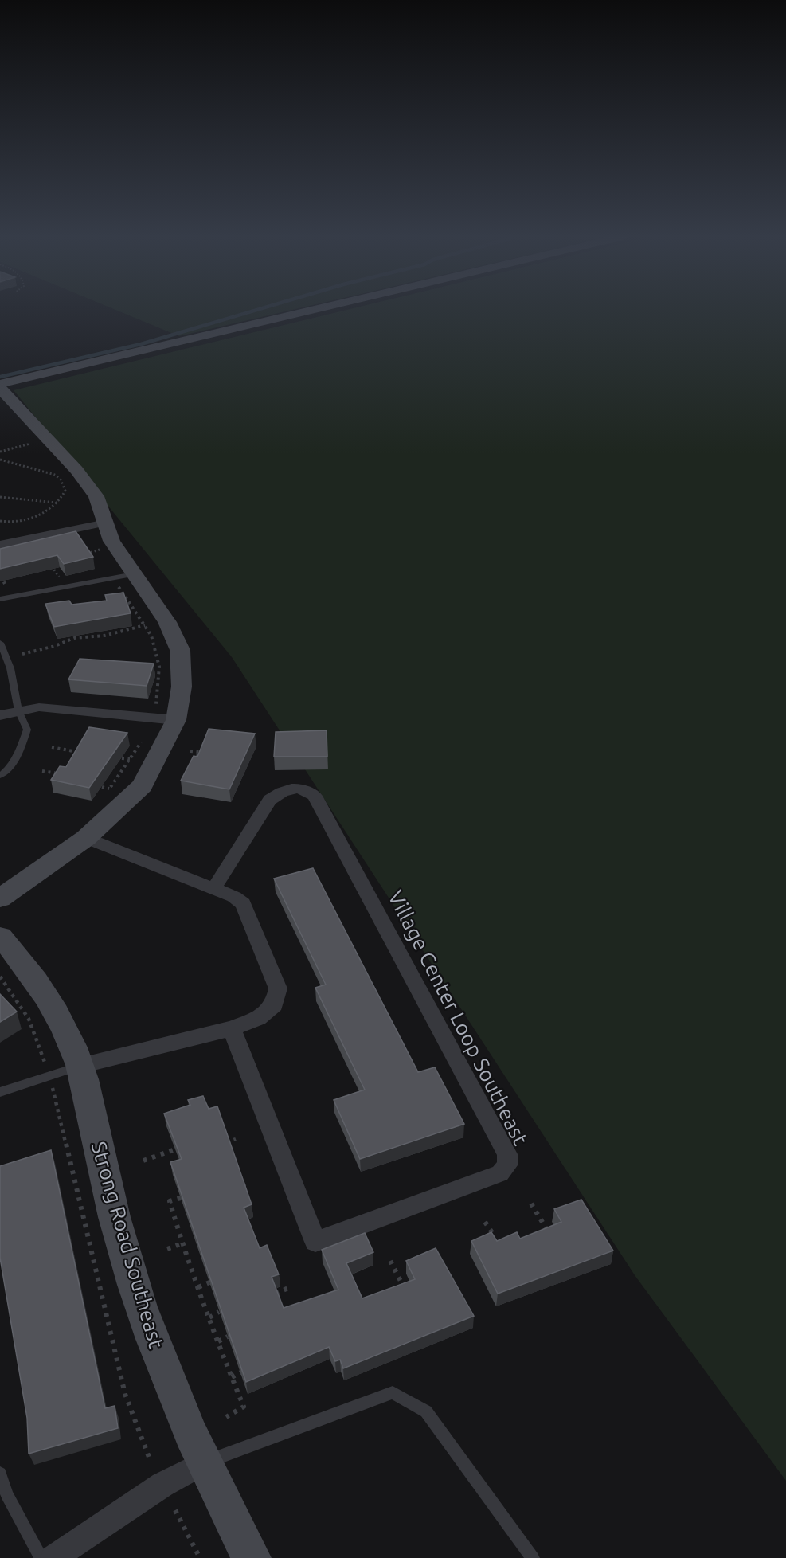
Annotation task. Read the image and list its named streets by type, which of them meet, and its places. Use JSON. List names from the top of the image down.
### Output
{
  "streets": {
    "street": ["Village Center Loop Southeast", "Strong Road Southeast"]
  }
}
